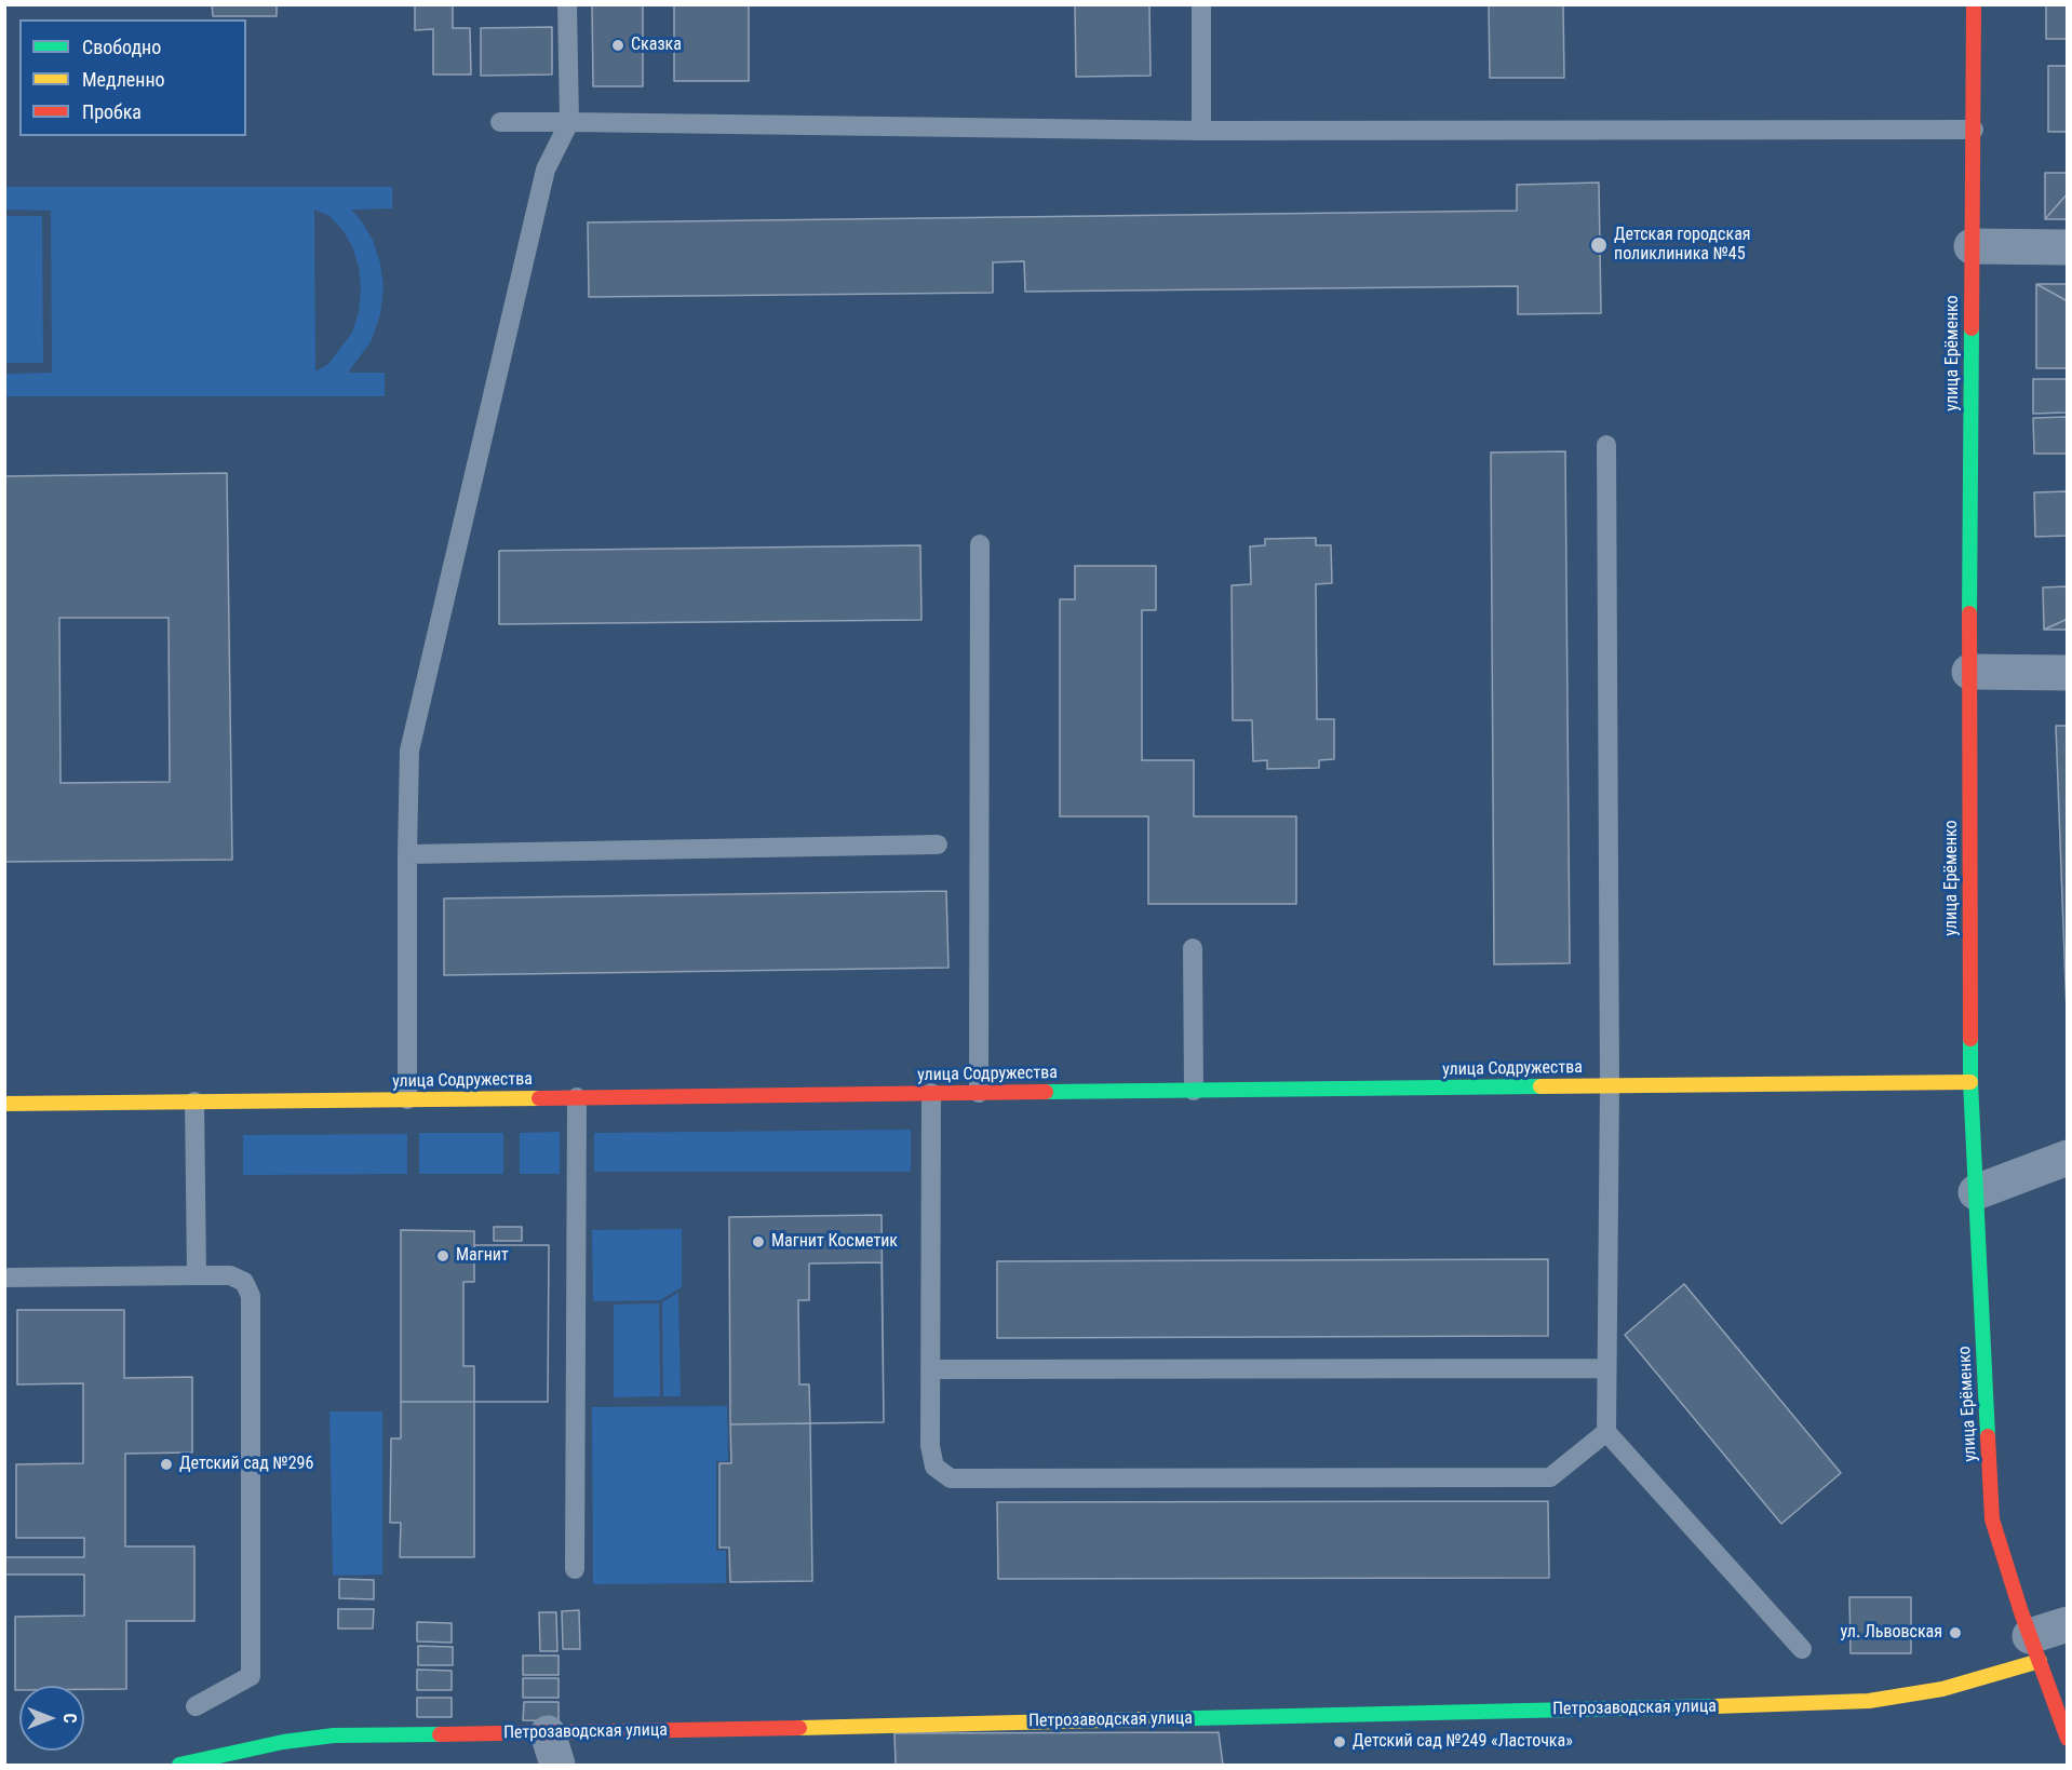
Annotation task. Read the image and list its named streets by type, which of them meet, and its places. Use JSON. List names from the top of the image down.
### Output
{
  "streets": {
    "street": ["улица Ерёменко", "улица Содружества", "Петрозаводская улица"]
  },
  "crossings": [
    ["улица Ерёменко", "улица Содружества"],
    ["улица Ерёменко", "Петрозаводская улица"]
  ],
  "places": [
    "Сказка",
    "Детская городская поликлиника №45",
    "Магнит Косметик",
    "Магнит",
    "Детский сад №296",
    "ул. Львовская",
    "Детский сад №249 «Ласточка»"
  ],
  "legend": ["Свободно", "Медленно", "Пробка"],
  "north": "right"
}
